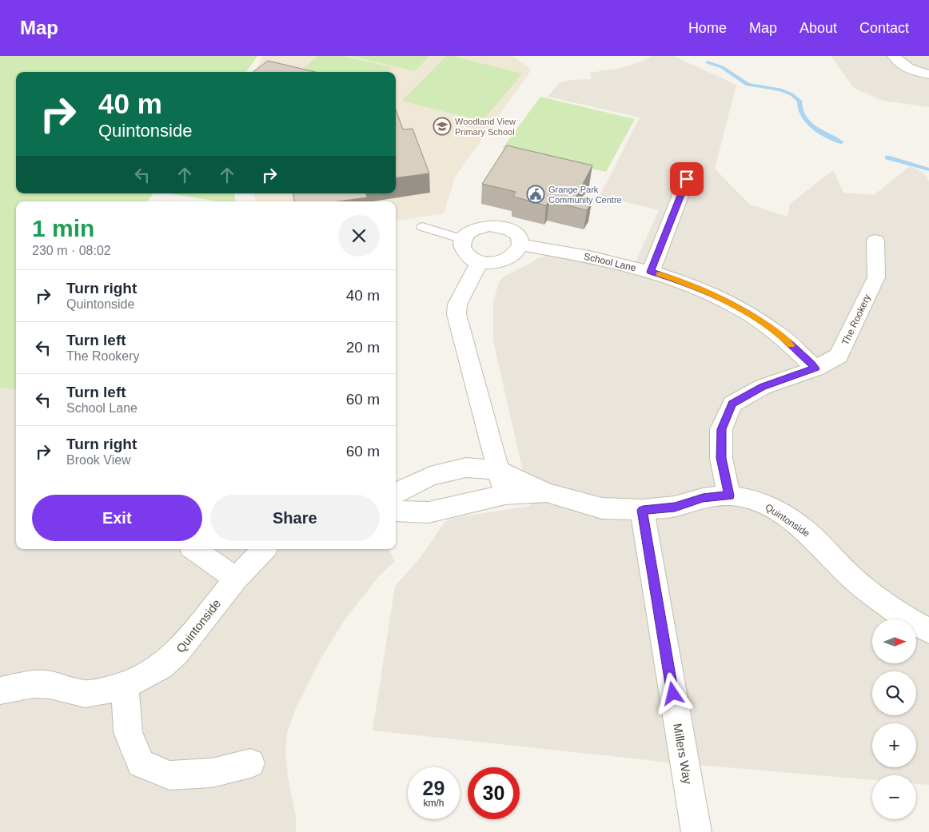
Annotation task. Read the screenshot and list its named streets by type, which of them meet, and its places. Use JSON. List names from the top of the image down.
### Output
{
  "streets": {
    "street": [
      "School Lane",
      "The Rookery",
      "Quintonside",
      "Millers Way"
    ]
  },
  "crossings": [
    ["School Lane", "The Rookery"],
    ["The Rookery", "Quintonside"],
    ["Quintonside", "Millers Way"]
  ],
  "places": {
    "school or university": ["Woodland View Primary School"],
    "public building": ["Grange Park Community Centre"]
  },
  "north": "right",
  "page": {
    "header": "Map",
    "nav": [
      "Home",
      "Map",
      "About",
      "Contact"
    ],
    "turn": ["40 m", "Quintonside"],
    "heading": ["1 min", "230 m · 08:02"],
    "list": [
      {
        "name": "Turn right",
        "note": "Quintonside",
        "value": "40 m"
      },
      {
        "name": "Turn left",
        "note": "The Rookery",
        "value": "20 m"
      },
      {
        "name": "Turn left",
        "note": "School Lane",
        "value": "60 m"
      },
      {
        "name": "Turn right",
        "note": "Brook View",
        "value": "60 m"
      }
    ],
    "buttons": ["Exit", "Share"],
    "map_buttons": ["+", "−"],
    "speed": "29 km/h",
    "limit": "30"
  }
}
